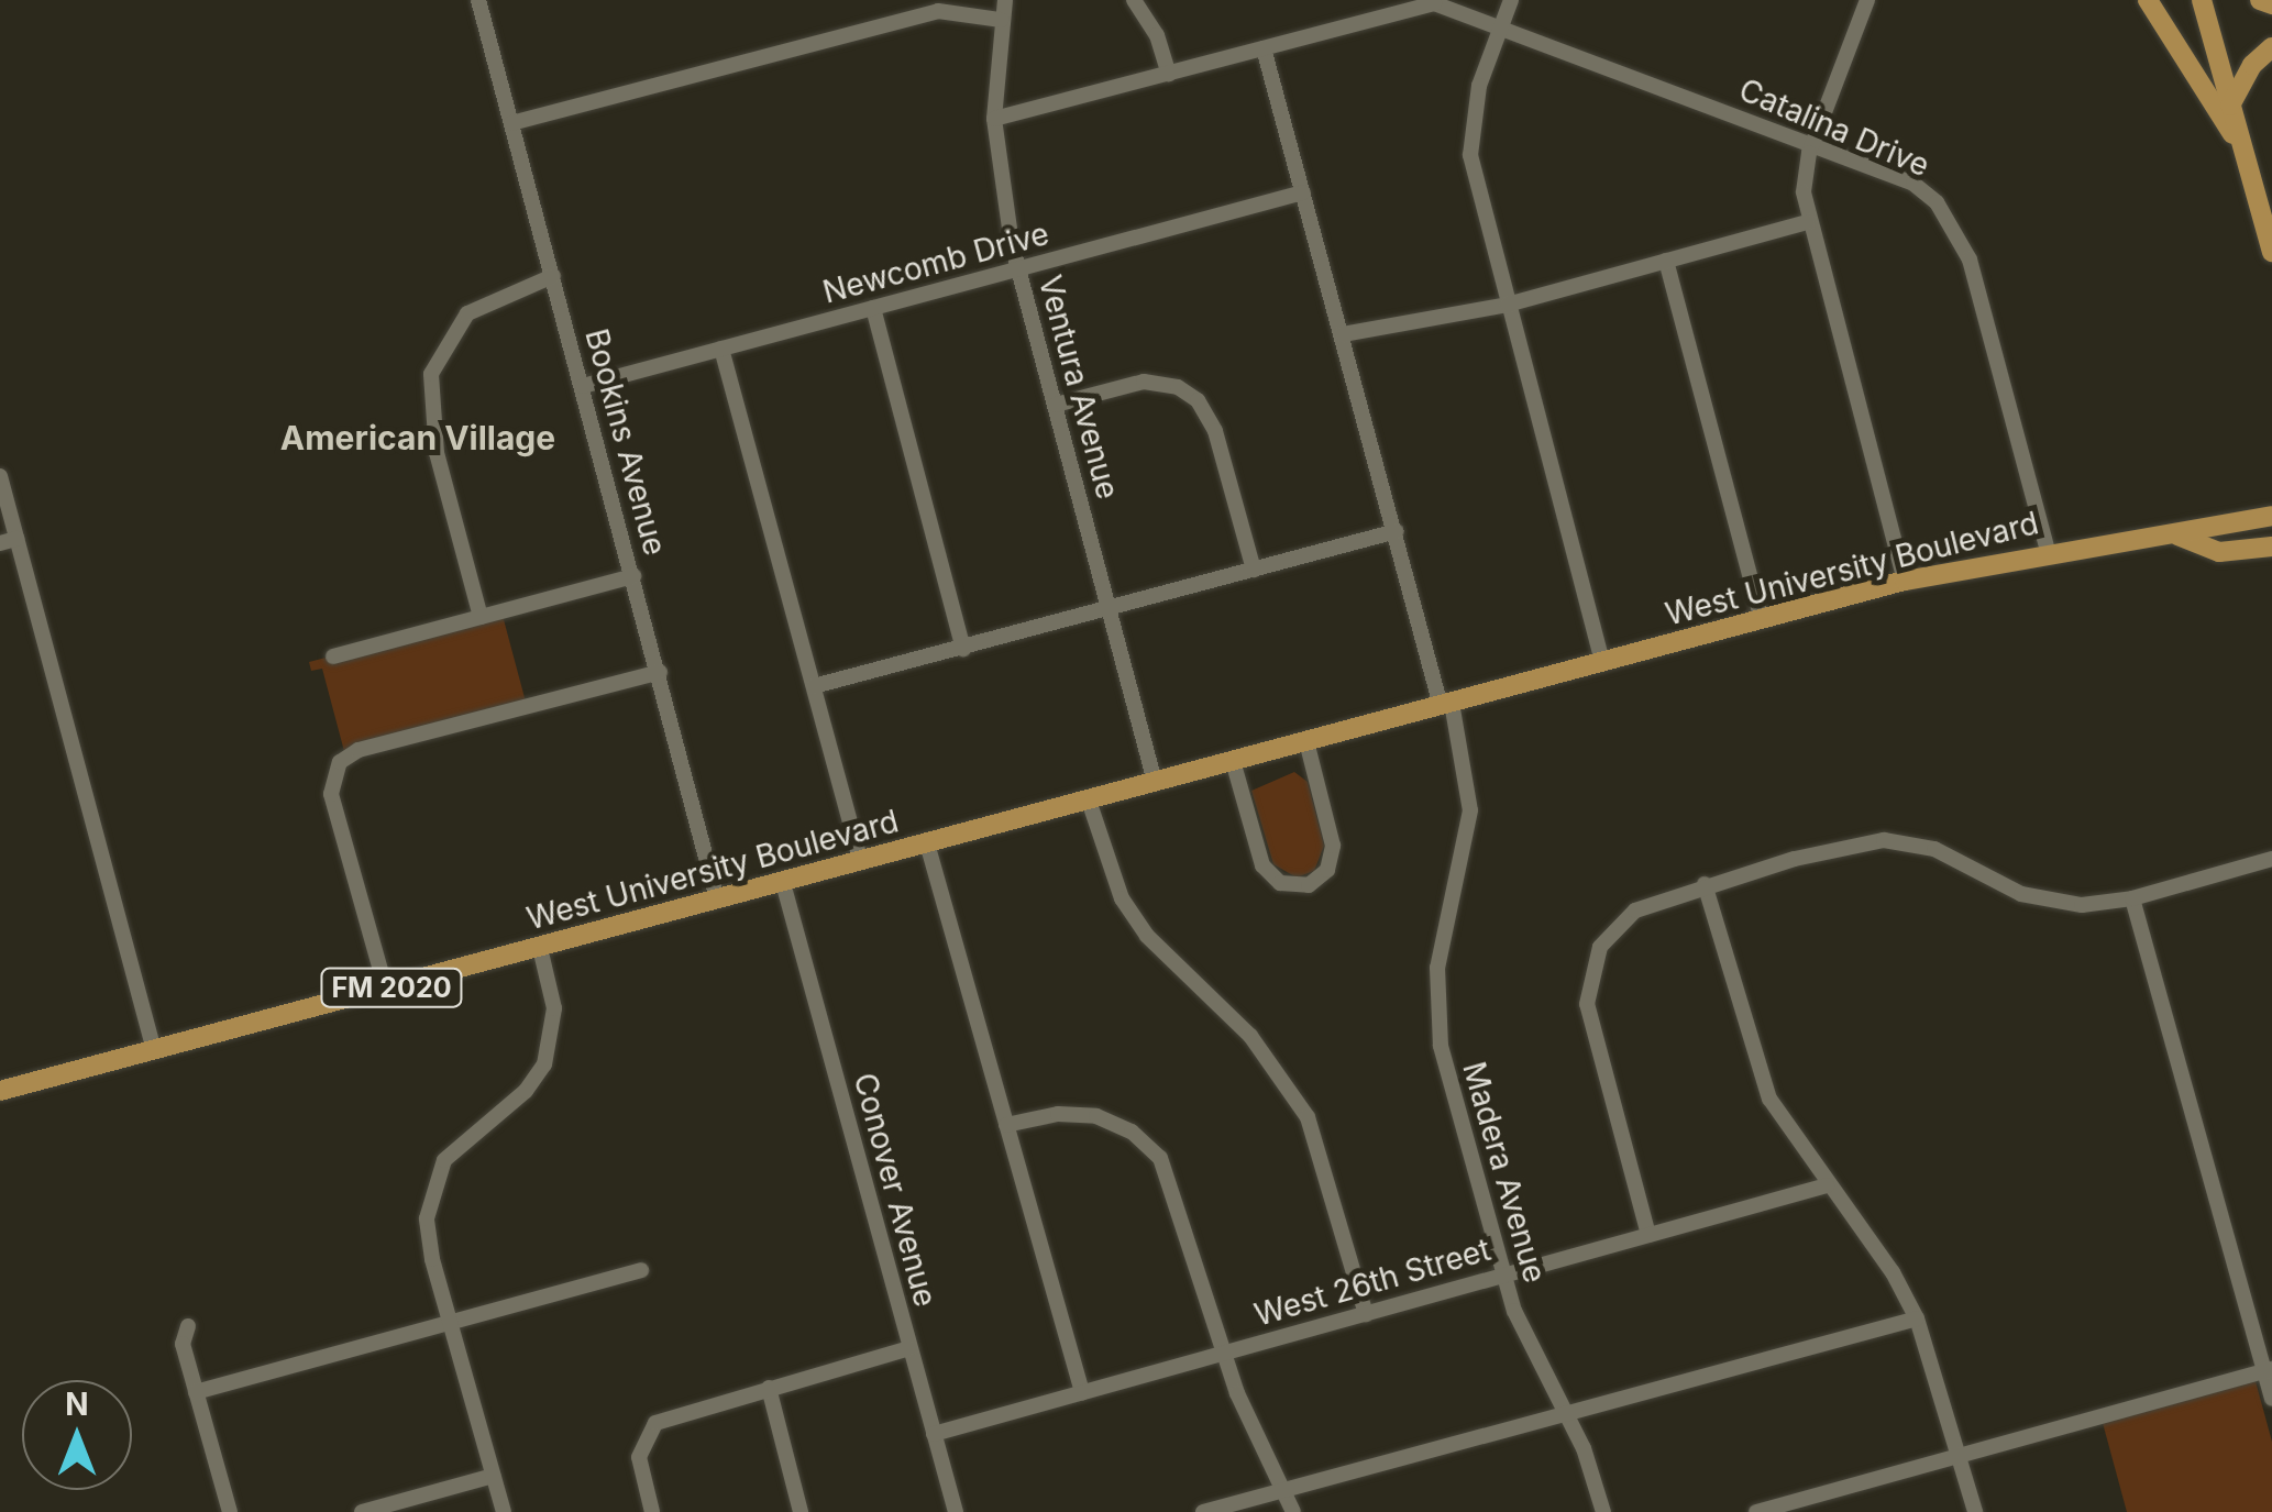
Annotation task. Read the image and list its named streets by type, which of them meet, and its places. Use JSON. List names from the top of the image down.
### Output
{
  "streets": {
    "main road": ["West University Boulevard", "FM 2020"],
    "street": [
      "Catalina Drive",
      "Newcomb Drive",
      "Ventura Avenue",
      "Bookins Avenue",
      "Madera Avenue",
      "Conover Avenue",
      "West 26th Street"
    ]
  },
  "crossings": [
    ["Catalina Drive", "West University Boulevard"],
    ["Newcomb Drive", "Ventura Avenue"],
    ["Newcomb Drive", "Bookins Avenue"],
    ["Newcomb Drive", "Madera Avenue"],
    ["Ventura Avenue", "West University Boulevard"],
    ["Bookins Avenue", "West University Boulevard"],
    ["West University Boulevard", "Madera Avenue"],
    ["West University Boulevard", "Conover Avenue"],
    ["Madera Avenue", "West 26th Street"],
    ["Conover Avenue", "West 26th Street"]
  ],
  "districts": ["American Village"],
  "north": "top"
}
